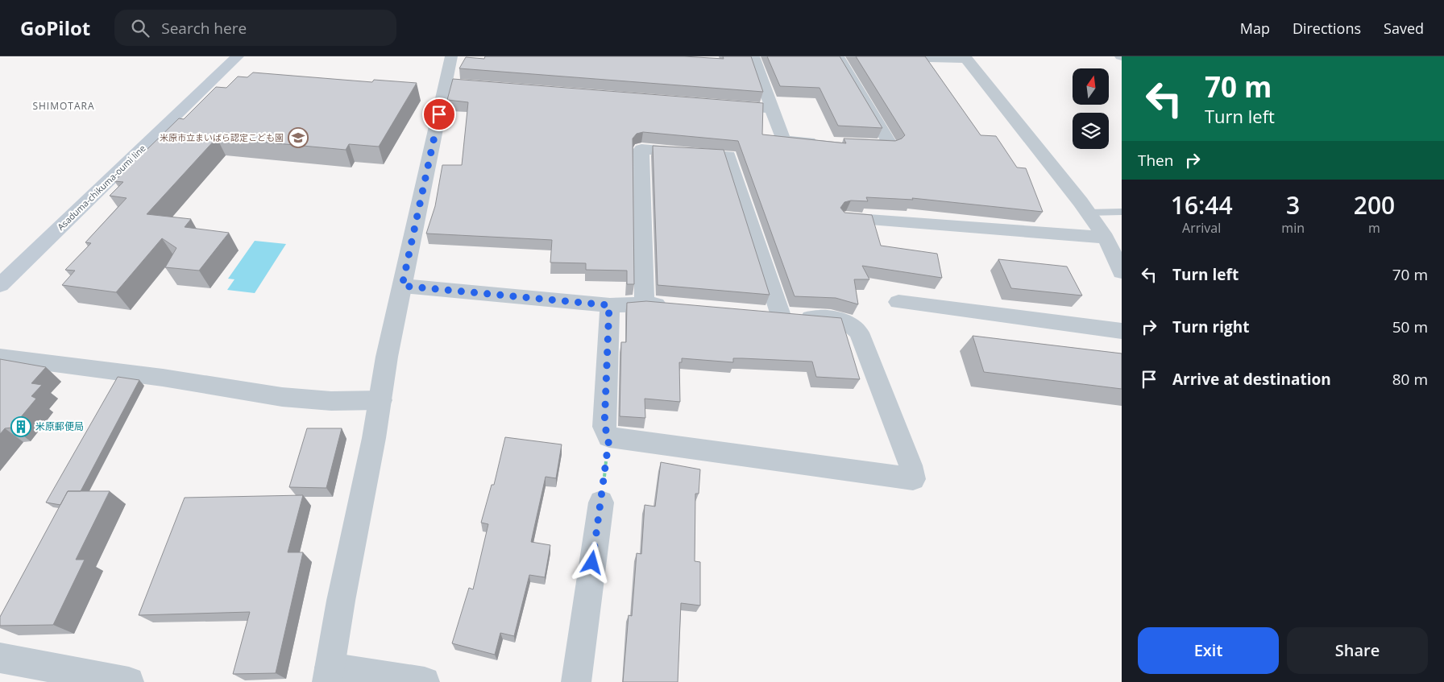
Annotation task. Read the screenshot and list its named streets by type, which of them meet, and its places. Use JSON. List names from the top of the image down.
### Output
{
  "streets": {
    "main road": ["Asaduma-chikuma-oumi line"]
  },
  "districts": ["SHIMOTARA"],
  "places": {
    "school or university": ["米原市立まいばら認定こども園"],
    "building": ["米原郵便局"]
  },
  "north": "top",
  "page": {
    "header": "GoPilot",
    "search": "Search here",
    "nav": ["Map", "Directions", "Saved"],
    "turn": ["70 m", "Turn left"],
    "then": "Then",
    "eta": [
      "16:44",
      "Arrival",
      "3",
      "min",
      "200",
      "m"
    ],
    "list": [
      {
        "name": "Turn left",
        "value": "70 m"
      },
      {
        "name": "Turn right",
        "value": "50 m"
      },
      {
        "name": "Arrive at destination",
        "value": "80 m"
      }
    ],
    "buttons": ["Exit", "Share"]
  }
}
